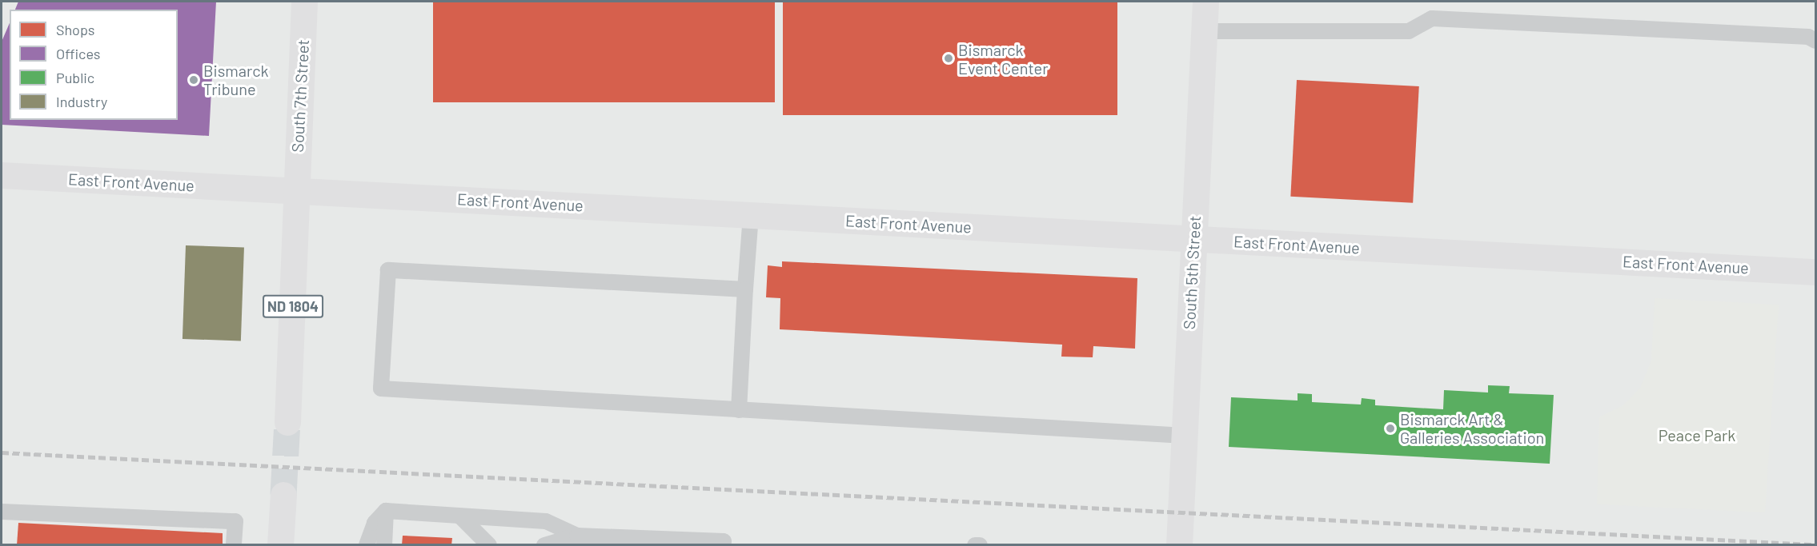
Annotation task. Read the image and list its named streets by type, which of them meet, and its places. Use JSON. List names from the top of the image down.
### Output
{
  "streets": {
    "street": [
      "South 7th Street",
      "East Front Avenue",
      "South 5th Street",
      "ND 1804"
    ]
  },
  "crossings": [
    ["South 7th Street", "East Front Avenue"],
    ["South 7th Street", "ND 1804"],
    ["East Front Avenue", "South 5th Street"],
    ["East Front Avenue", "ND 1804"]
  ],
  "parks": ["Peace Park"],
  "places": ["Bismarck Event Center", "Bismarck Tribune", "Bismarck Art & Galleries Association"],
  "legend": [
    "Shops",
    "Offices",
    "Public",
    "Industry"
  ]
}
